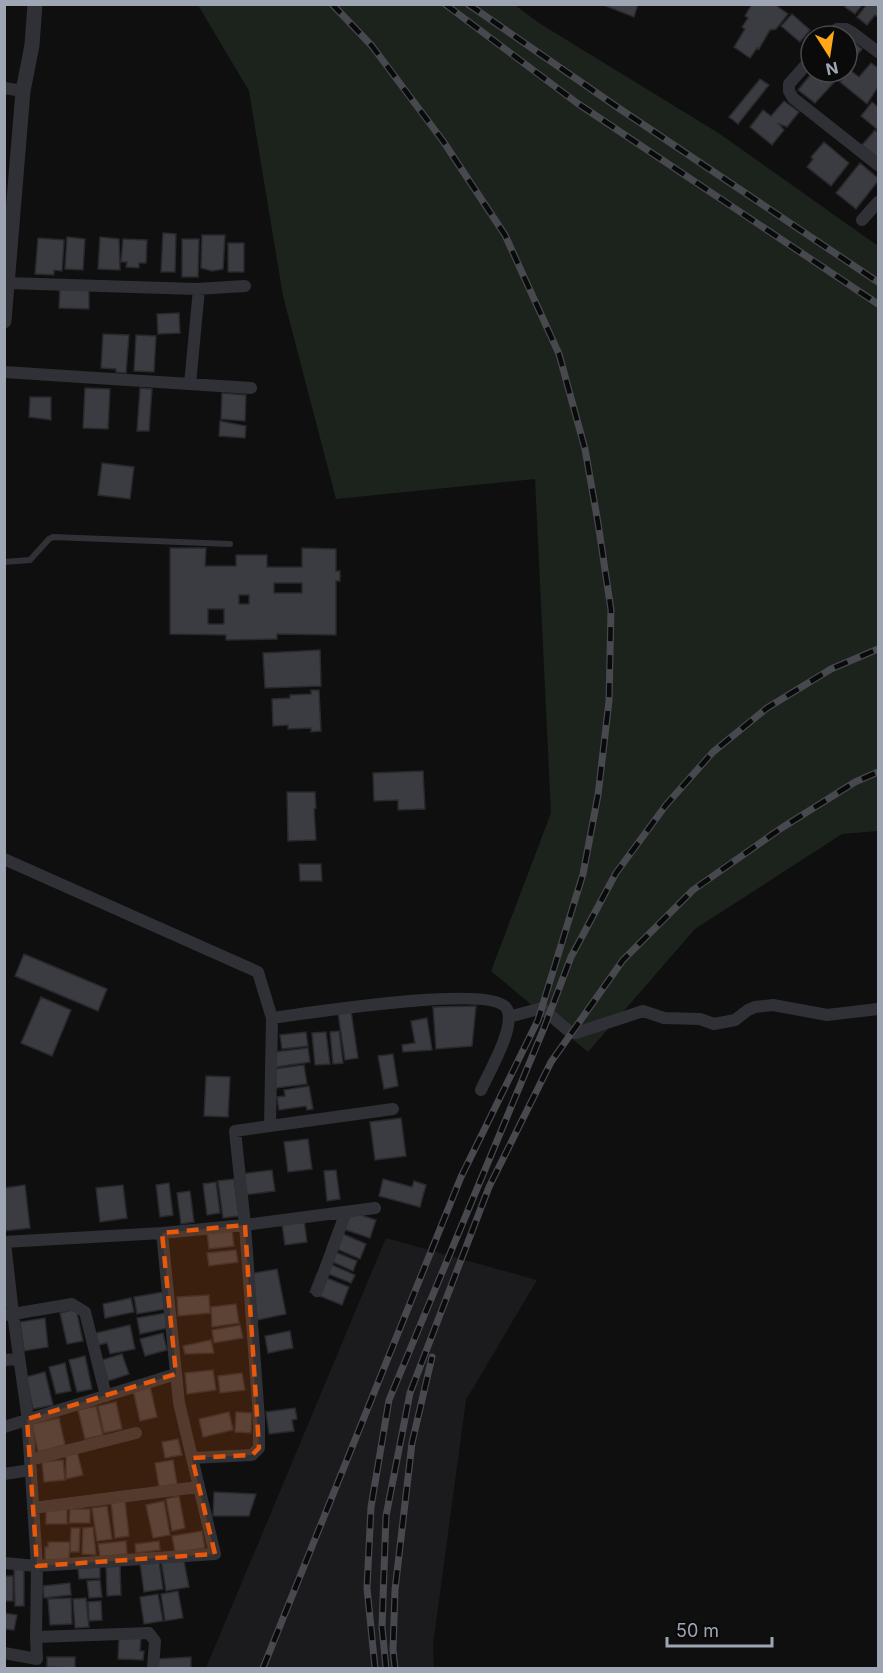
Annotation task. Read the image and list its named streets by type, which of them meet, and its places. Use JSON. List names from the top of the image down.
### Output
{
  "scale_bar": "50 m",
  "north": "bottom"
}
